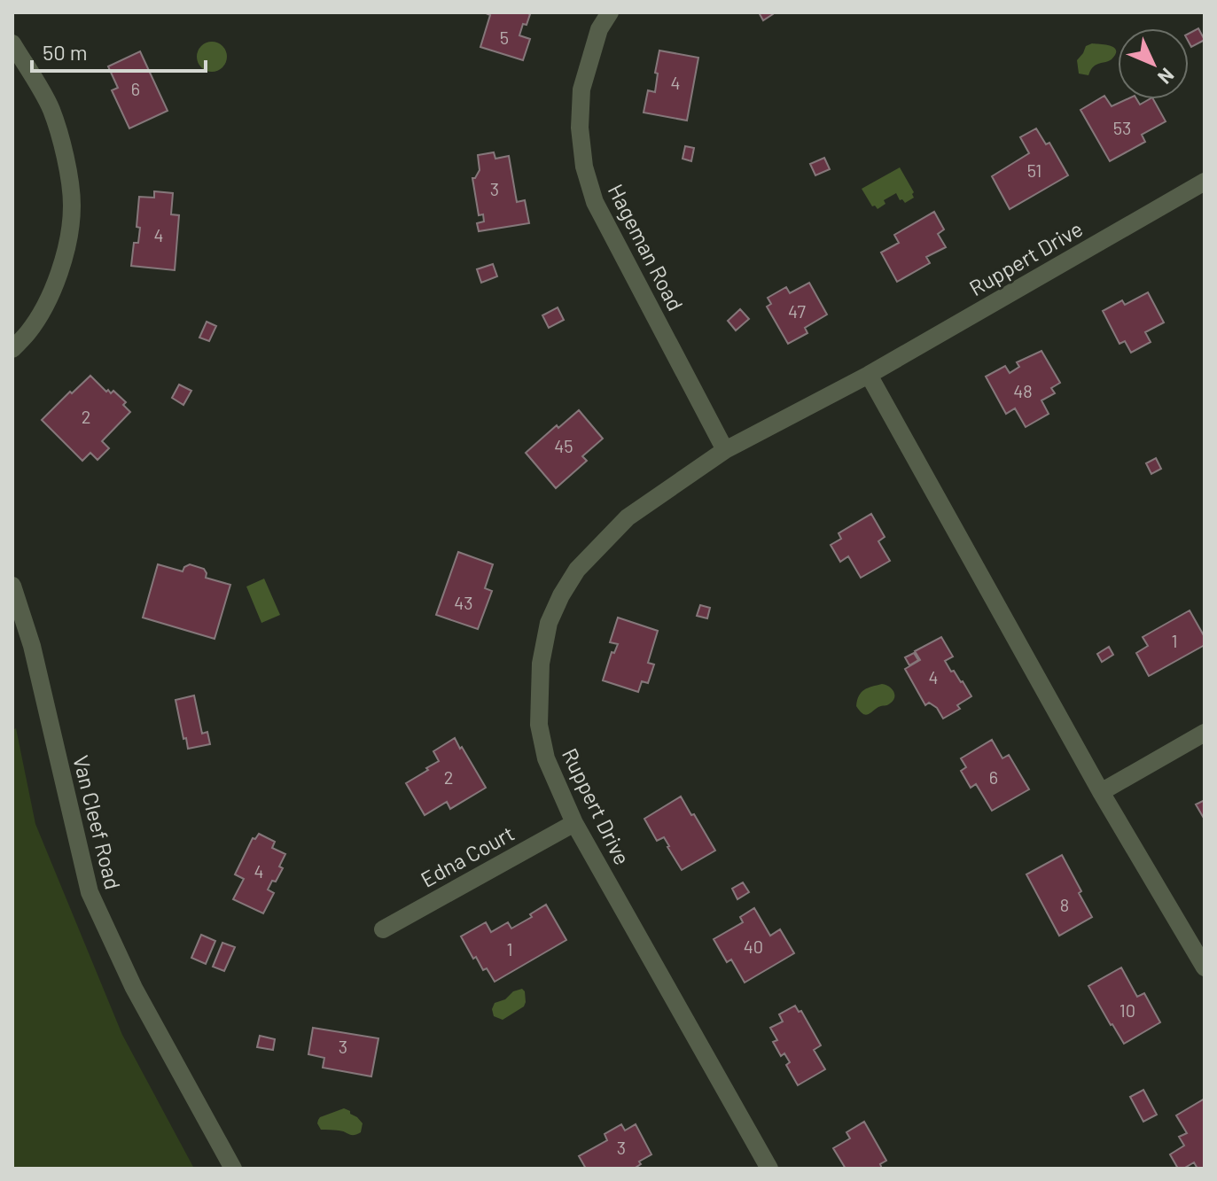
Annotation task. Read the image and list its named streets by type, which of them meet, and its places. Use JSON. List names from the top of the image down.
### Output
{
  "streets": {
    "street": [
      "Hageman Road",
      "Ruppert Drive",
      "Van Cleef Road",
      "Edna Court"
    ]
  },
  "crossings": [
    ["Hageman Road", "Ruppert Drive"],
    ["Ruppert Drive", "Edna Court"]
  ],
  "house_numbers": [
    "5",
    "4",
    "6",
    "53",
    "51",
    "3",
    "4",
    "47",
    "48",
    "2",
    "45",
    "43",
    "1",
    "4",
    "2",
    "6",
    "4",
    "8",
    "40",
    "1",
    "10",
    "3",
    "3"
  ],
  "scale_bar": "50 m",
  "north": "bottom right"
}
